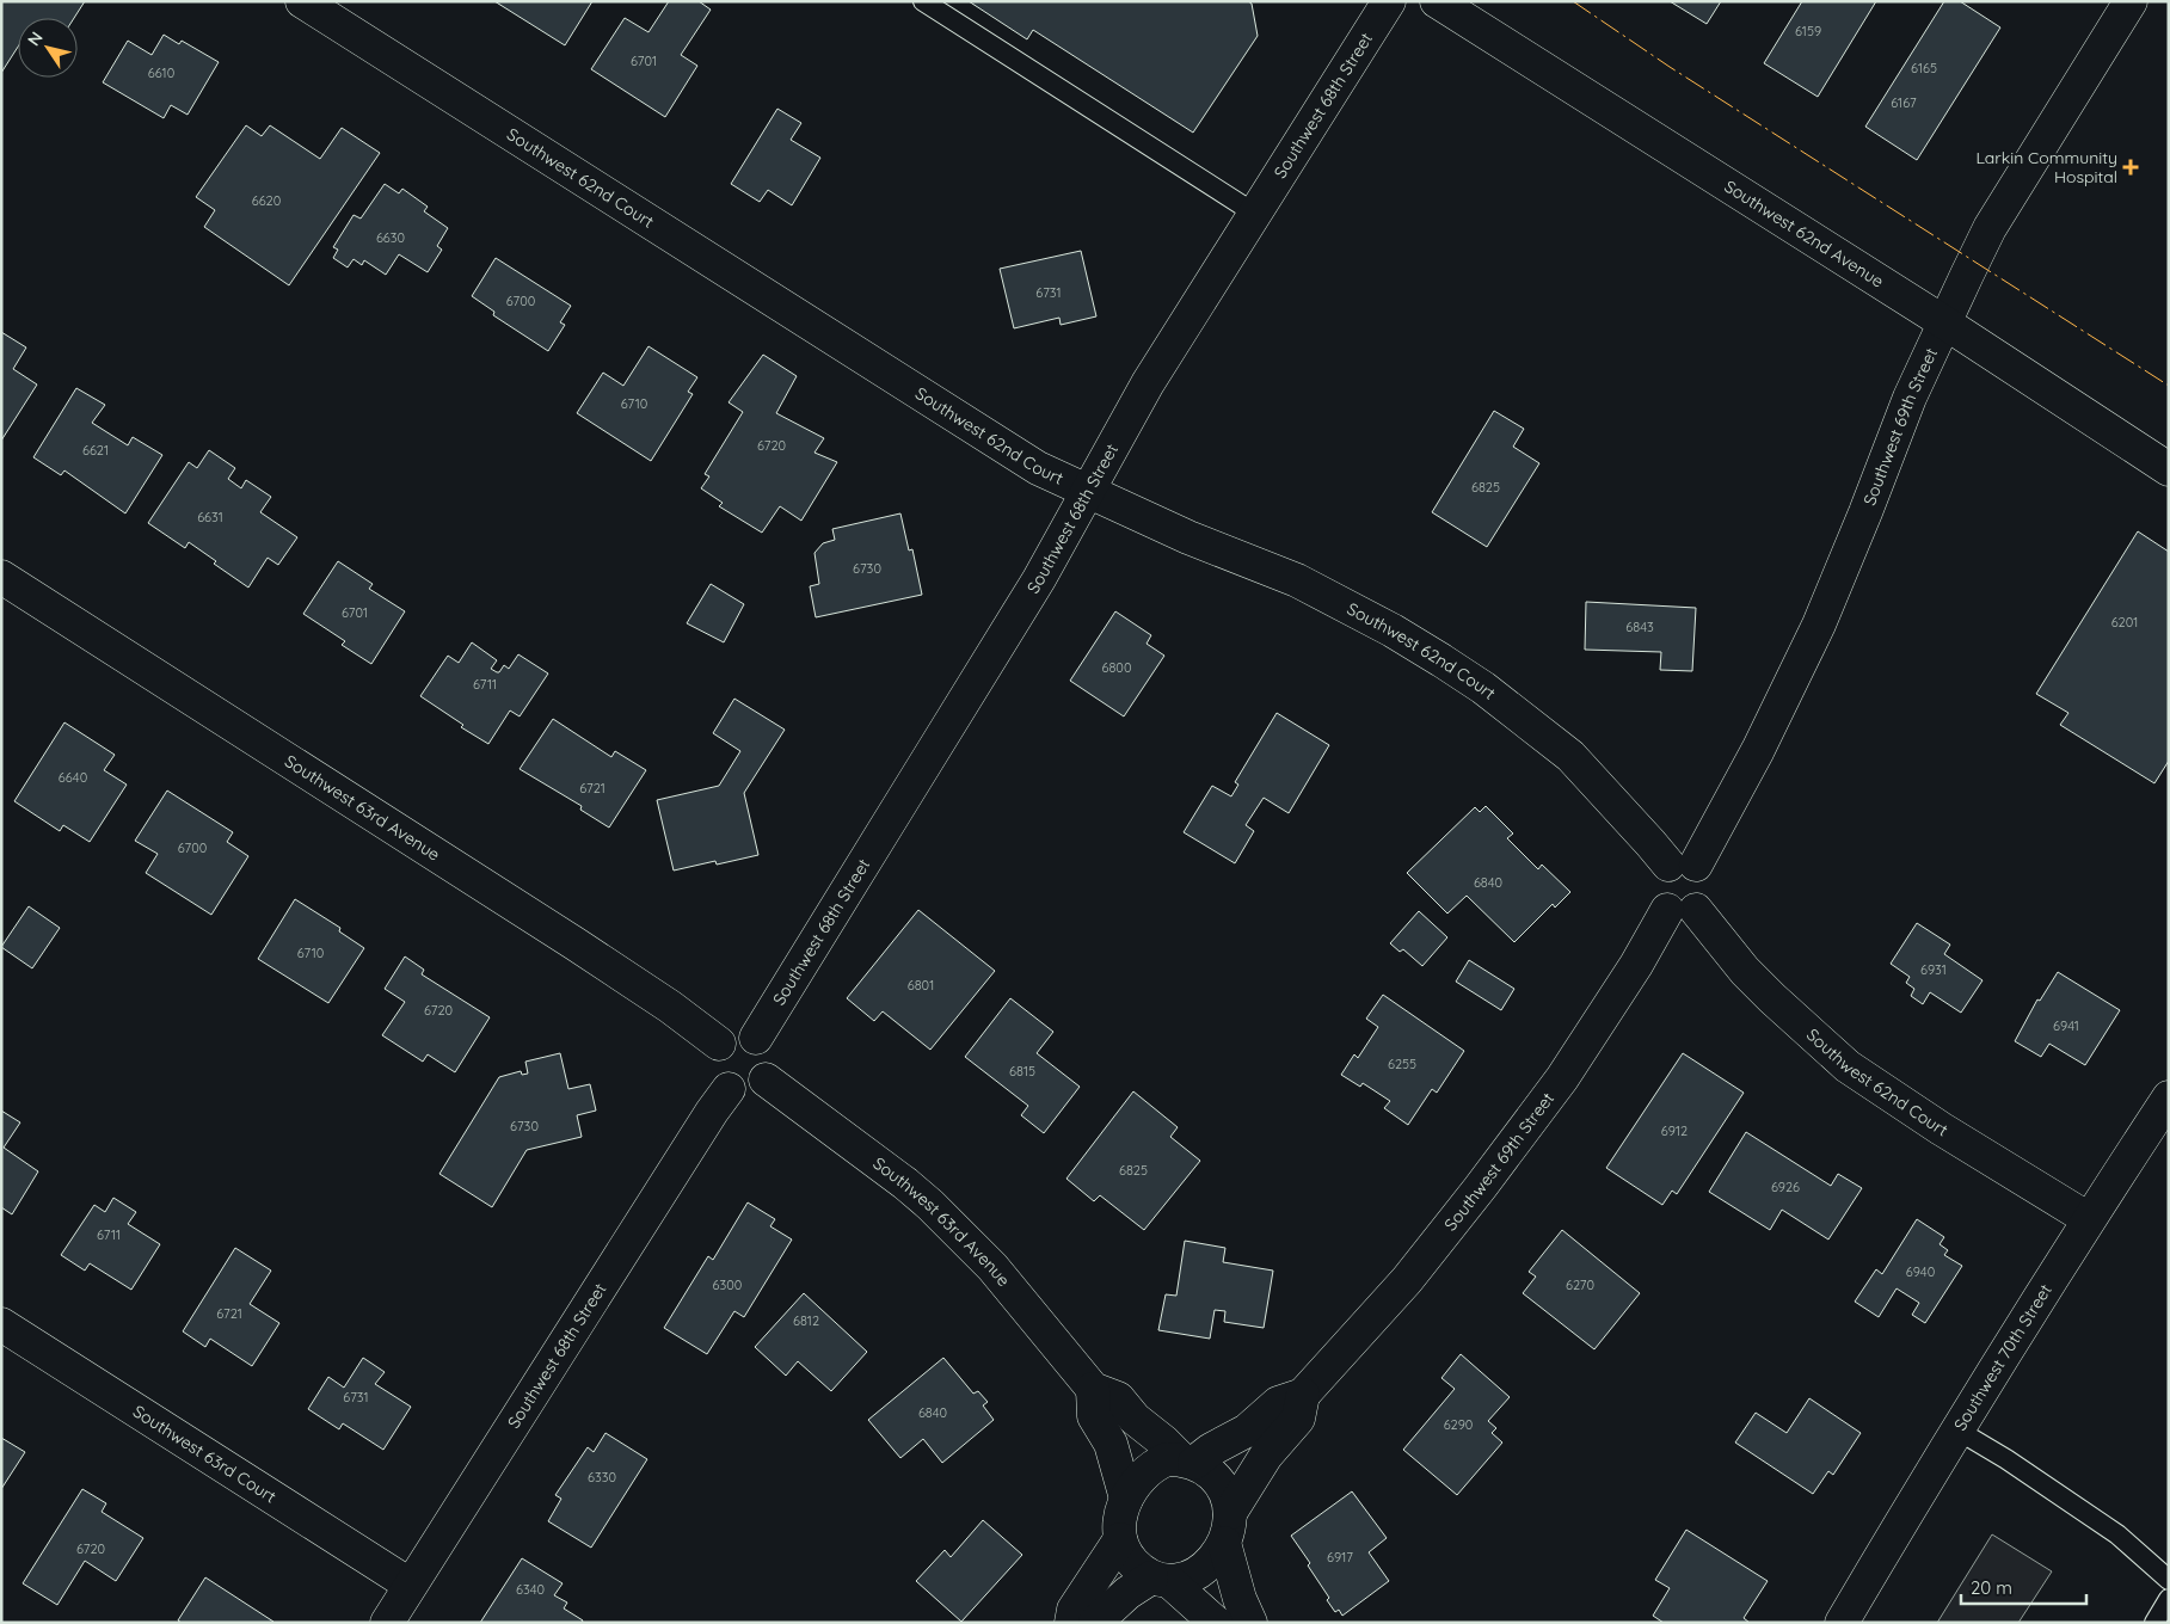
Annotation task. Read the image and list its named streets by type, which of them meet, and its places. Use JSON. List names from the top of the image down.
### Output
{
  "streets": {
    "street": [
      "Southwest 68th Street",
      "Southwest 62nd Court",
      "Southwest 62nd Avenue",
      "Southwest 69th Street",
      "Southwest 63rd Avenue",
      "Southwest 70th Street",
      "Southwest 63rd Court"
    ]
  },
  "crossings": [
    ["Southwest 68th Street", "Southwest 62nd Court"],
    ["Southwest 68th Street", "Southwest 63rd Avenue"],
    ["Southwest 68th Street", "Southwest 63rd Court"],
    ["Southwest 62nd Court", "Southwest 69th Street"],
    ["Southwest 62nd Court", "Southwest 70th Street"],
    ["Southwest 62nd Avenue", "Southwest 69th Street"],
    ["Southwest 69th Street", "Southwest 63rd Avenue"]
  ],
  "places": {
    "health": ["Larkin Community Hospital"]
  },
  "house_numbers": [
    "6159",
    "6701",
    "6165",
    "6610",
    "6167",
    "6620",
    "6630",
    "6731",
    "6700",
    "6710",
    "6720",
    "6621",
    "6825",
    "6631",
    "6730",
    "6701",
    "6201",
    "6843",
    "6800",
    "6711",
    "6640",
    "6721",
    "6700",
    "6840",
    "6710",
    "6931",
    "6801",
    "6720",
    "6941",
    "6255",
    "6815",
    "6730",
    "6912",
    "6825",
    "6926",
    "6711",
    "6940",
    "6300",
    "6270",
    "6721",
    "6812",
    "6731",
    "6840",
    "6290",
    "6330",
    "6720",
    "6917",
    "6340"
  ],
  "scale_bar": "20 m",
  "north": "top left"
}
